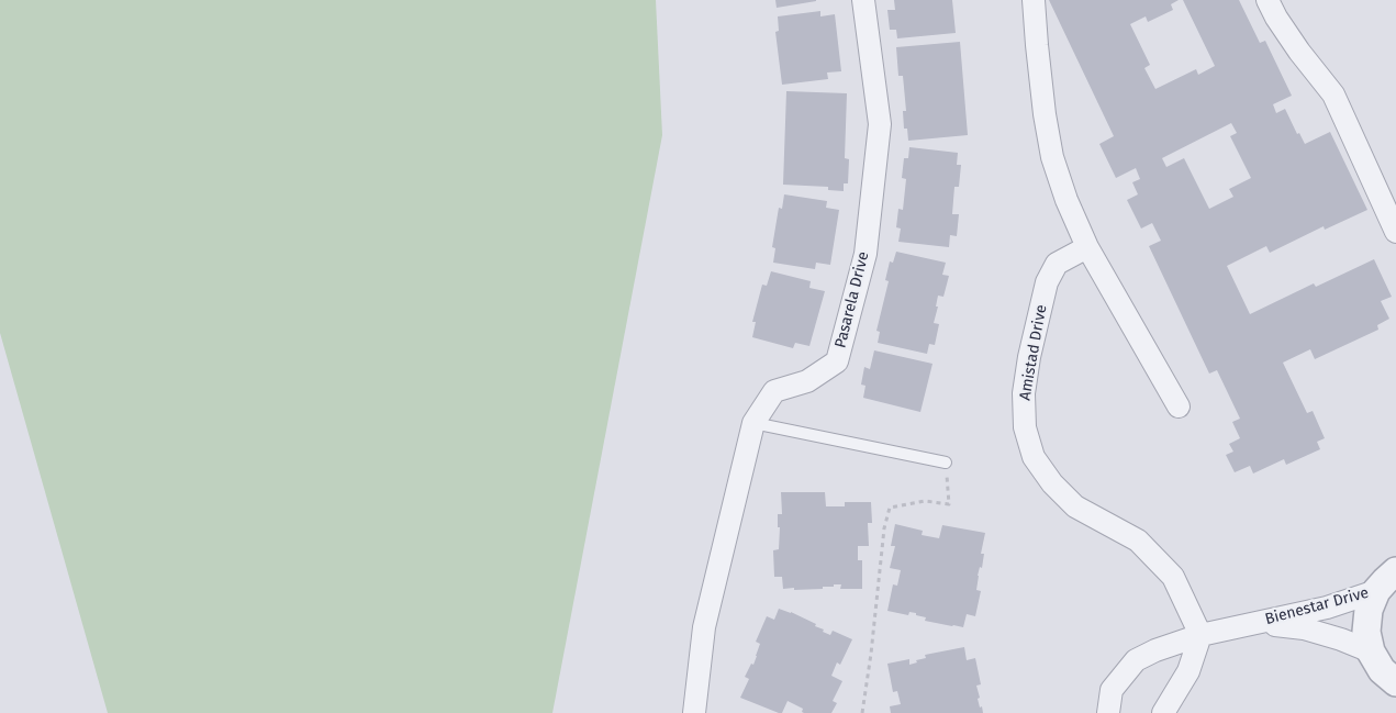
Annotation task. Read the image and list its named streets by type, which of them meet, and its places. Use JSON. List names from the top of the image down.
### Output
{
  "streets": {
    "street": ["Pasarela Drive", "Amistad Drive", "Bienestar Drive"]
  },
  "crossings": [
    ["Amistad Drive", "Bienestar Drive"]
  ]
}
